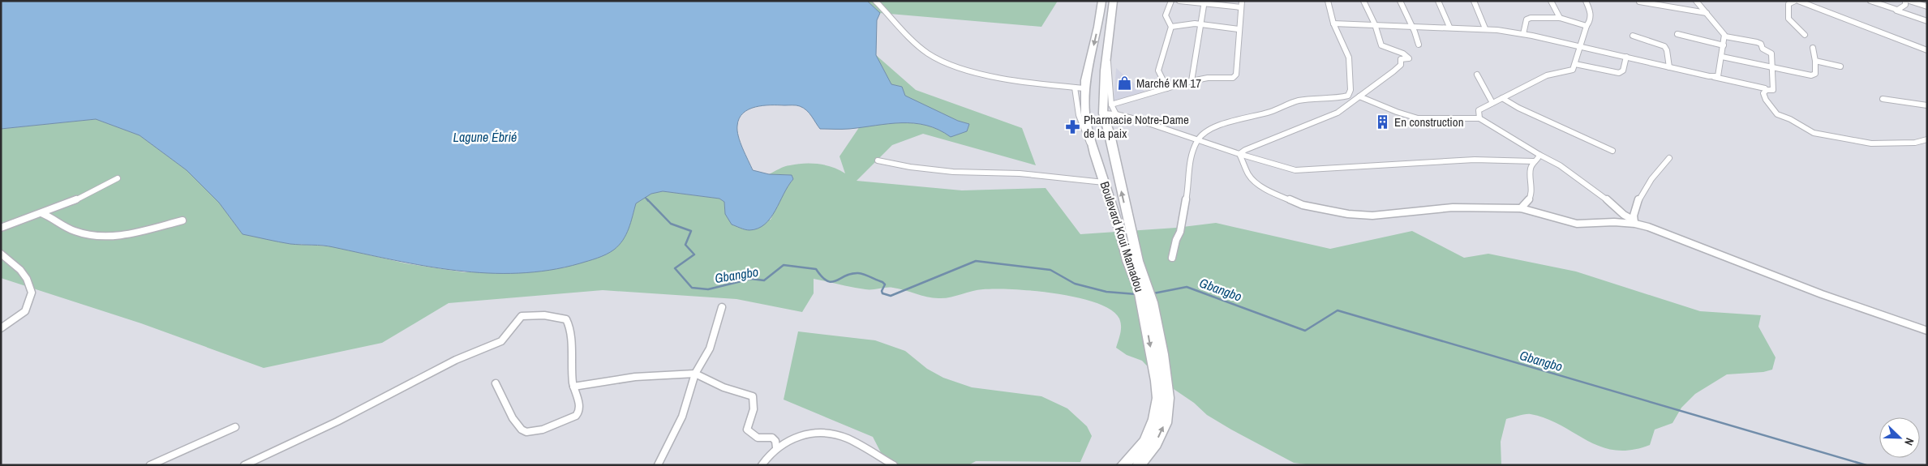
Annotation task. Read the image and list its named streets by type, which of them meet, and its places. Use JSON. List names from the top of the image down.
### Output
{
  "streets": {
    "main road": ["Boulevard Koui Mamadou"]
  },
  "water": ["Lagune Ébrié", "Gbangbo"],
  "places": {
    "shop": ["Marché KM 17"],
    "building": ["En construction"],
    "pharmacy": ["Pharmacie Notre-Dame de la paix"]
  },
  "north": "bottom right"
}
